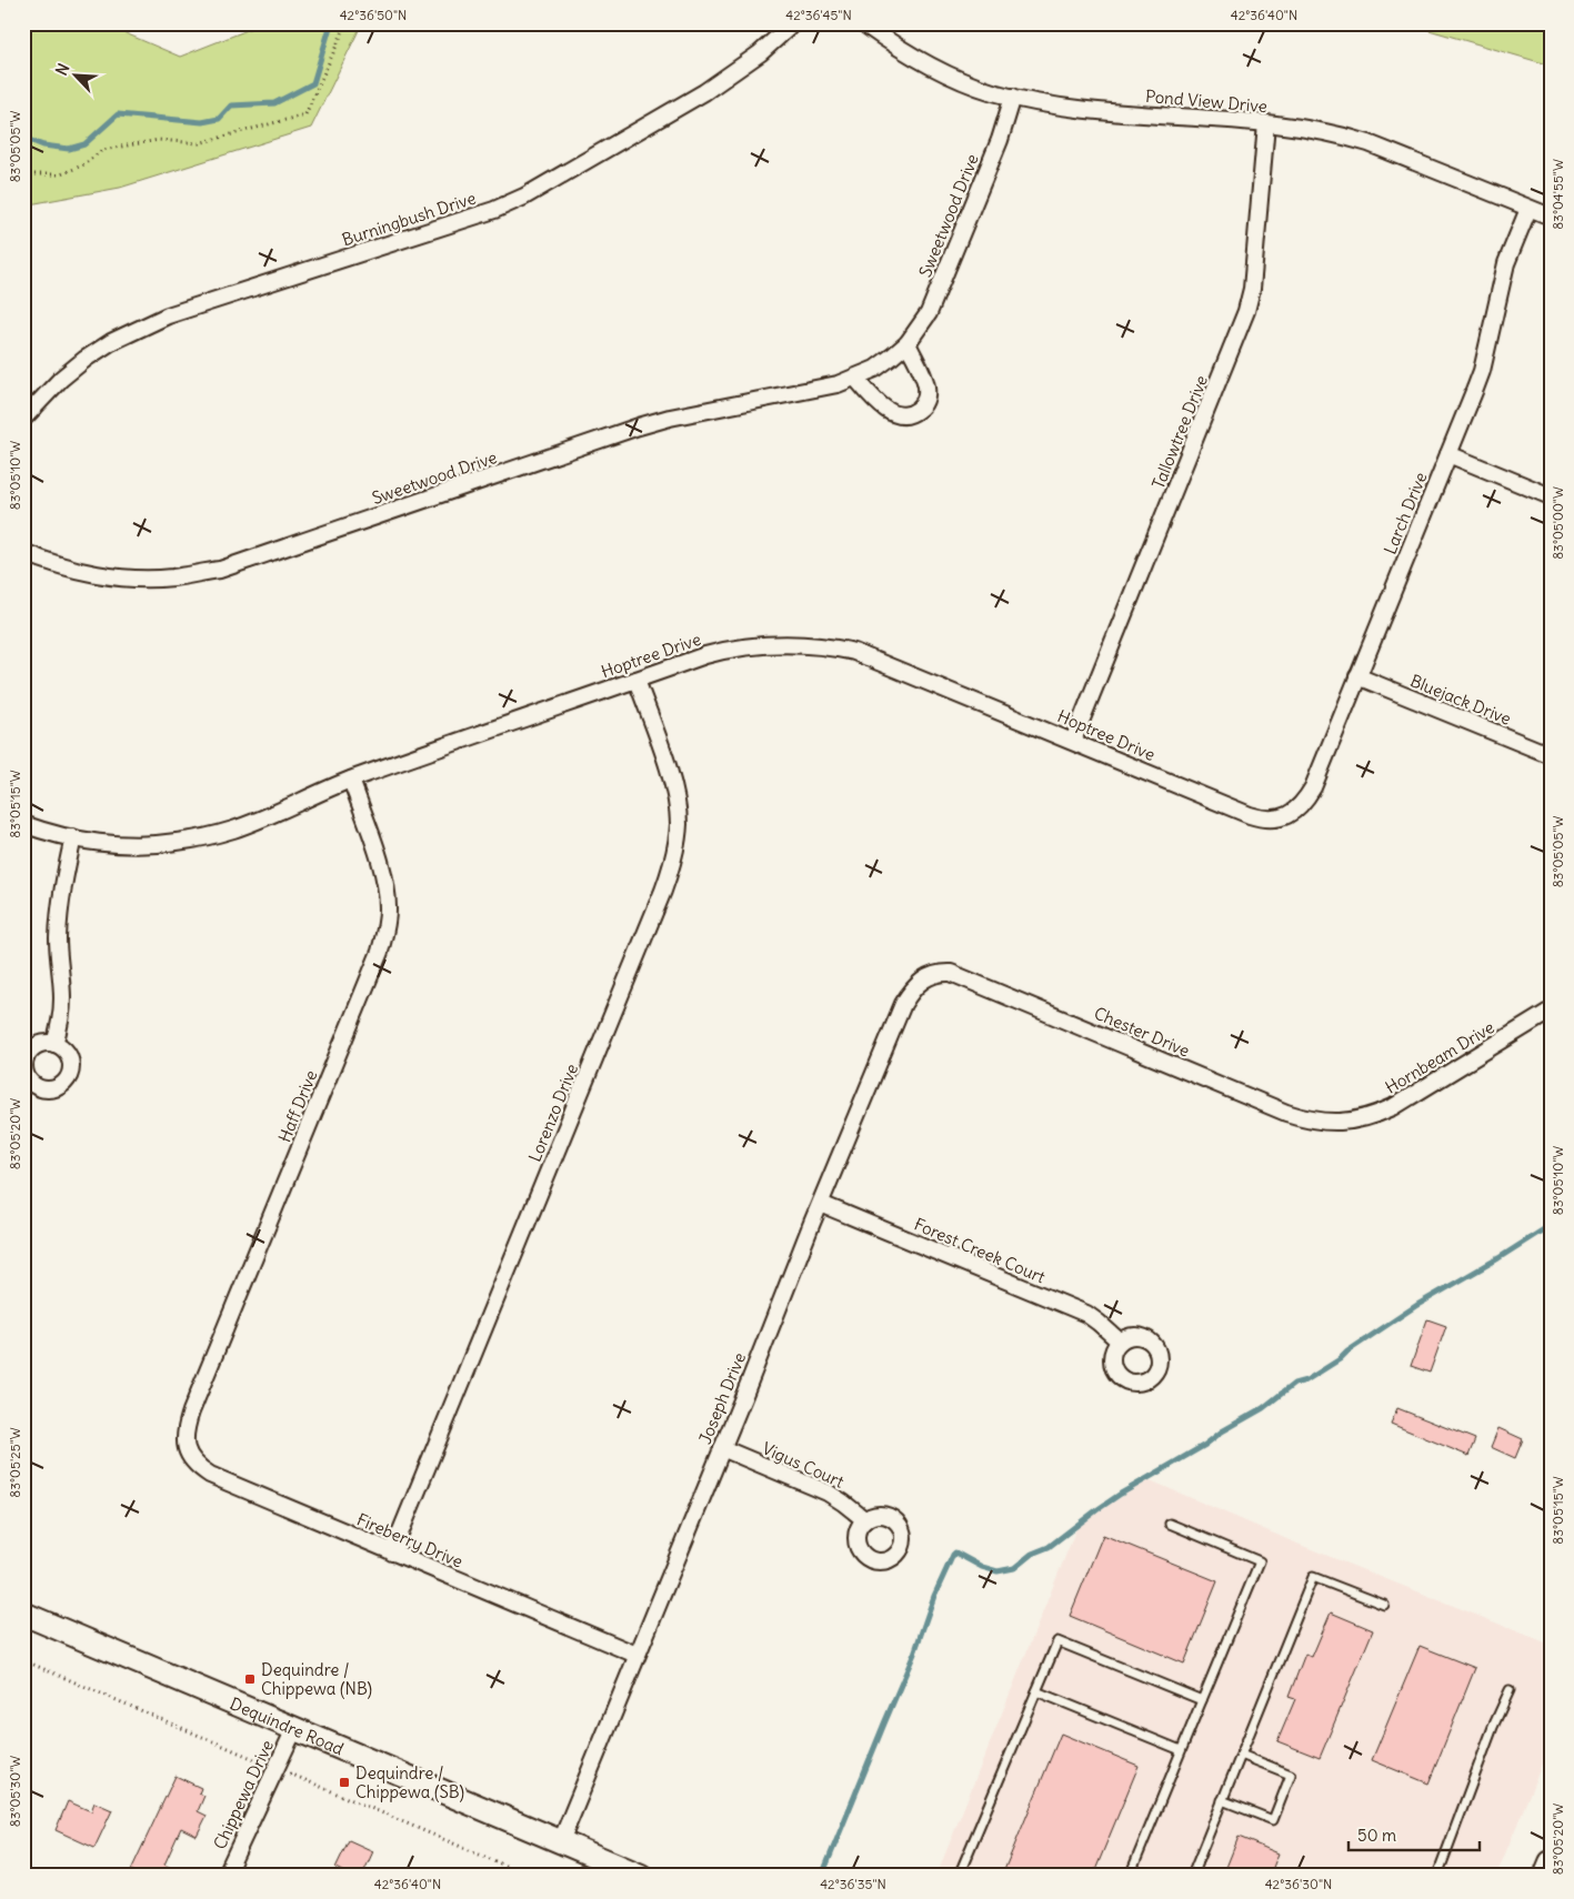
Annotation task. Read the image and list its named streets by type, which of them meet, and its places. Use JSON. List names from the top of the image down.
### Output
{
  "streets": {
    "main road": ["Dequindre Road"],
    "street": [
      "Pond View Drive",
      "Sweetwood Drive",
      "Burningbush Drive",
      "Tallowtree Drive",
      "Larch Drive",
      "Hoptree Drive",
      "Bluejack Drive",
      "Chester Drive",
      "Hornbeam Drive",
      "Haff Drive",
      "Lorenzo Drive",
      "Forest Creek Court",
      "Joseph Drive",
      "Vigus Court",
      "Fireberry Drive",
      "Chippewa Drive"
    ]
  },
  "crossings": [
    ["Pond View Drive", "Sweetwood Drive"],
    ["Pond View Drive", "Tallowtree Drive"],
    ["Pond View Drive", "Larch Drive"],
    ["Tallowtree Drive", "Hoptree Drive"],
    ["Larch Drive", "Hoptree Drive"],
    ["Larch Drive", "Bluejack Drive"],
    ["Hoptree Drive", "Haff Drive"],
    ["Hoptree Drive", "Lorenzo Drive"],
    ["Chester Drive", "Hornbeam Drive"],
    ["Chester Drive", "Joseph Drive"],
    ["Haff Drive", "Fireberry Drive"],
    ["Lorenzo Drive", "Fireberry Drive"],
    ["Forest Creek Court", "Joseph Drive"],
    ["Joseph Drive", "Vigus Court"],
    ["Joseph Drive", "Fireberry Drive"],
    ["Joseph Drive", "Dequindre Road"],
    ["Dequindre Road", "Chippewa Drive"]
  ],
  "places": {
    "transit": ["Dequindre / Chippewa (NB)", "Dequindre / Chippewa (SB)"]
  },
  "scale_bar": "50 m",
  "north": "top left",
  "coordinates": [
    "42°36'50\"N",
    "42°36'45\"N",
    "42°36'40\"N",
    "83°05'05\"W",
    "83°04'55\"W",
    "83°05'10\"W",
    "83°05'00\"W",
    "83°05'15\"W",
    "83°05'20\"W",
    "83°05'25\"W",
    "83°05'30\"W",
    "42°36'35\"N",
    "42°36'30\"N"
  ]
}
